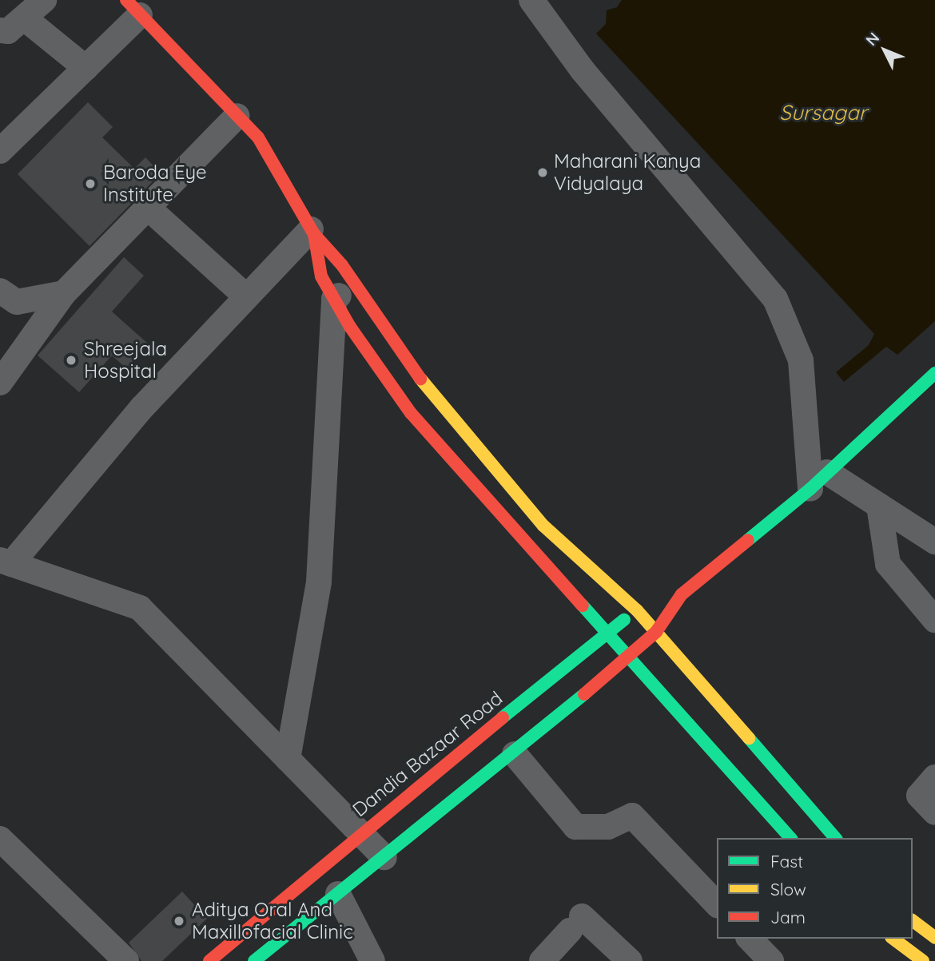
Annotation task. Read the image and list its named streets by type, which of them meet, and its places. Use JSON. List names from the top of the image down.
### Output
{
  "streets": {
    "street": ["Dandia Bazaar Road"]
  },
  "water": ["Sursagar"],
  "places": [
    "Maharani Kanya Vidyalaya",
    "Baroda Eye Institute",
    "Shreejala Hospital",
    "Aditya Oral And Maxillofacial Clinic"
  ],
  "legend": ["Fast", "Slow", "Jam"],
  "north": "top left"
}
